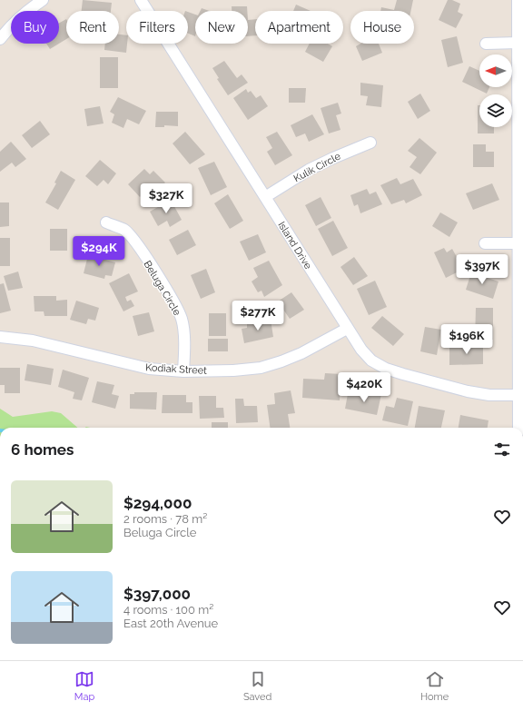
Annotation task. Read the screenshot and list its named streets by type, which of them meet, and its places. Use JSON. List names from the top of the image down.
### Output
{
  "streets": {
    "street": [
      "Kulik Circle",
      "Island Drive",
      "Beluga Circle",
      "Kodiak Street"
    ]
  },
  "crossings": [
    ["Kulik Circle", "Island Drive"],
    ["Island Drive", "Kodiak Street"],
    ["Beluga Circle", "Kodiak Street"]
  ],
  "north": "left",
  "page": {
    "chip": [
      "Buy",
      "Rent",
      "Filters",
      "New",
      "Apartment",
      "House"
    ],
    "price": [
      "$327K",
      "$294K",
      "$397K",
      "$277K",
      "$196K",
      "$420K"
    ],
    "heading": "6 homes",
    "list": [
      {
        "name": "$294,000",
        "note": "2 rooms · 78 m² · Beluga Circle"
      },
      {
        "name": "$397,000",
        "note": "4 rooms · 100 m² · East 20th Avenue"
      }
    ],
    "tabs": ["Map", "Saved", "Home"]
  }
}
